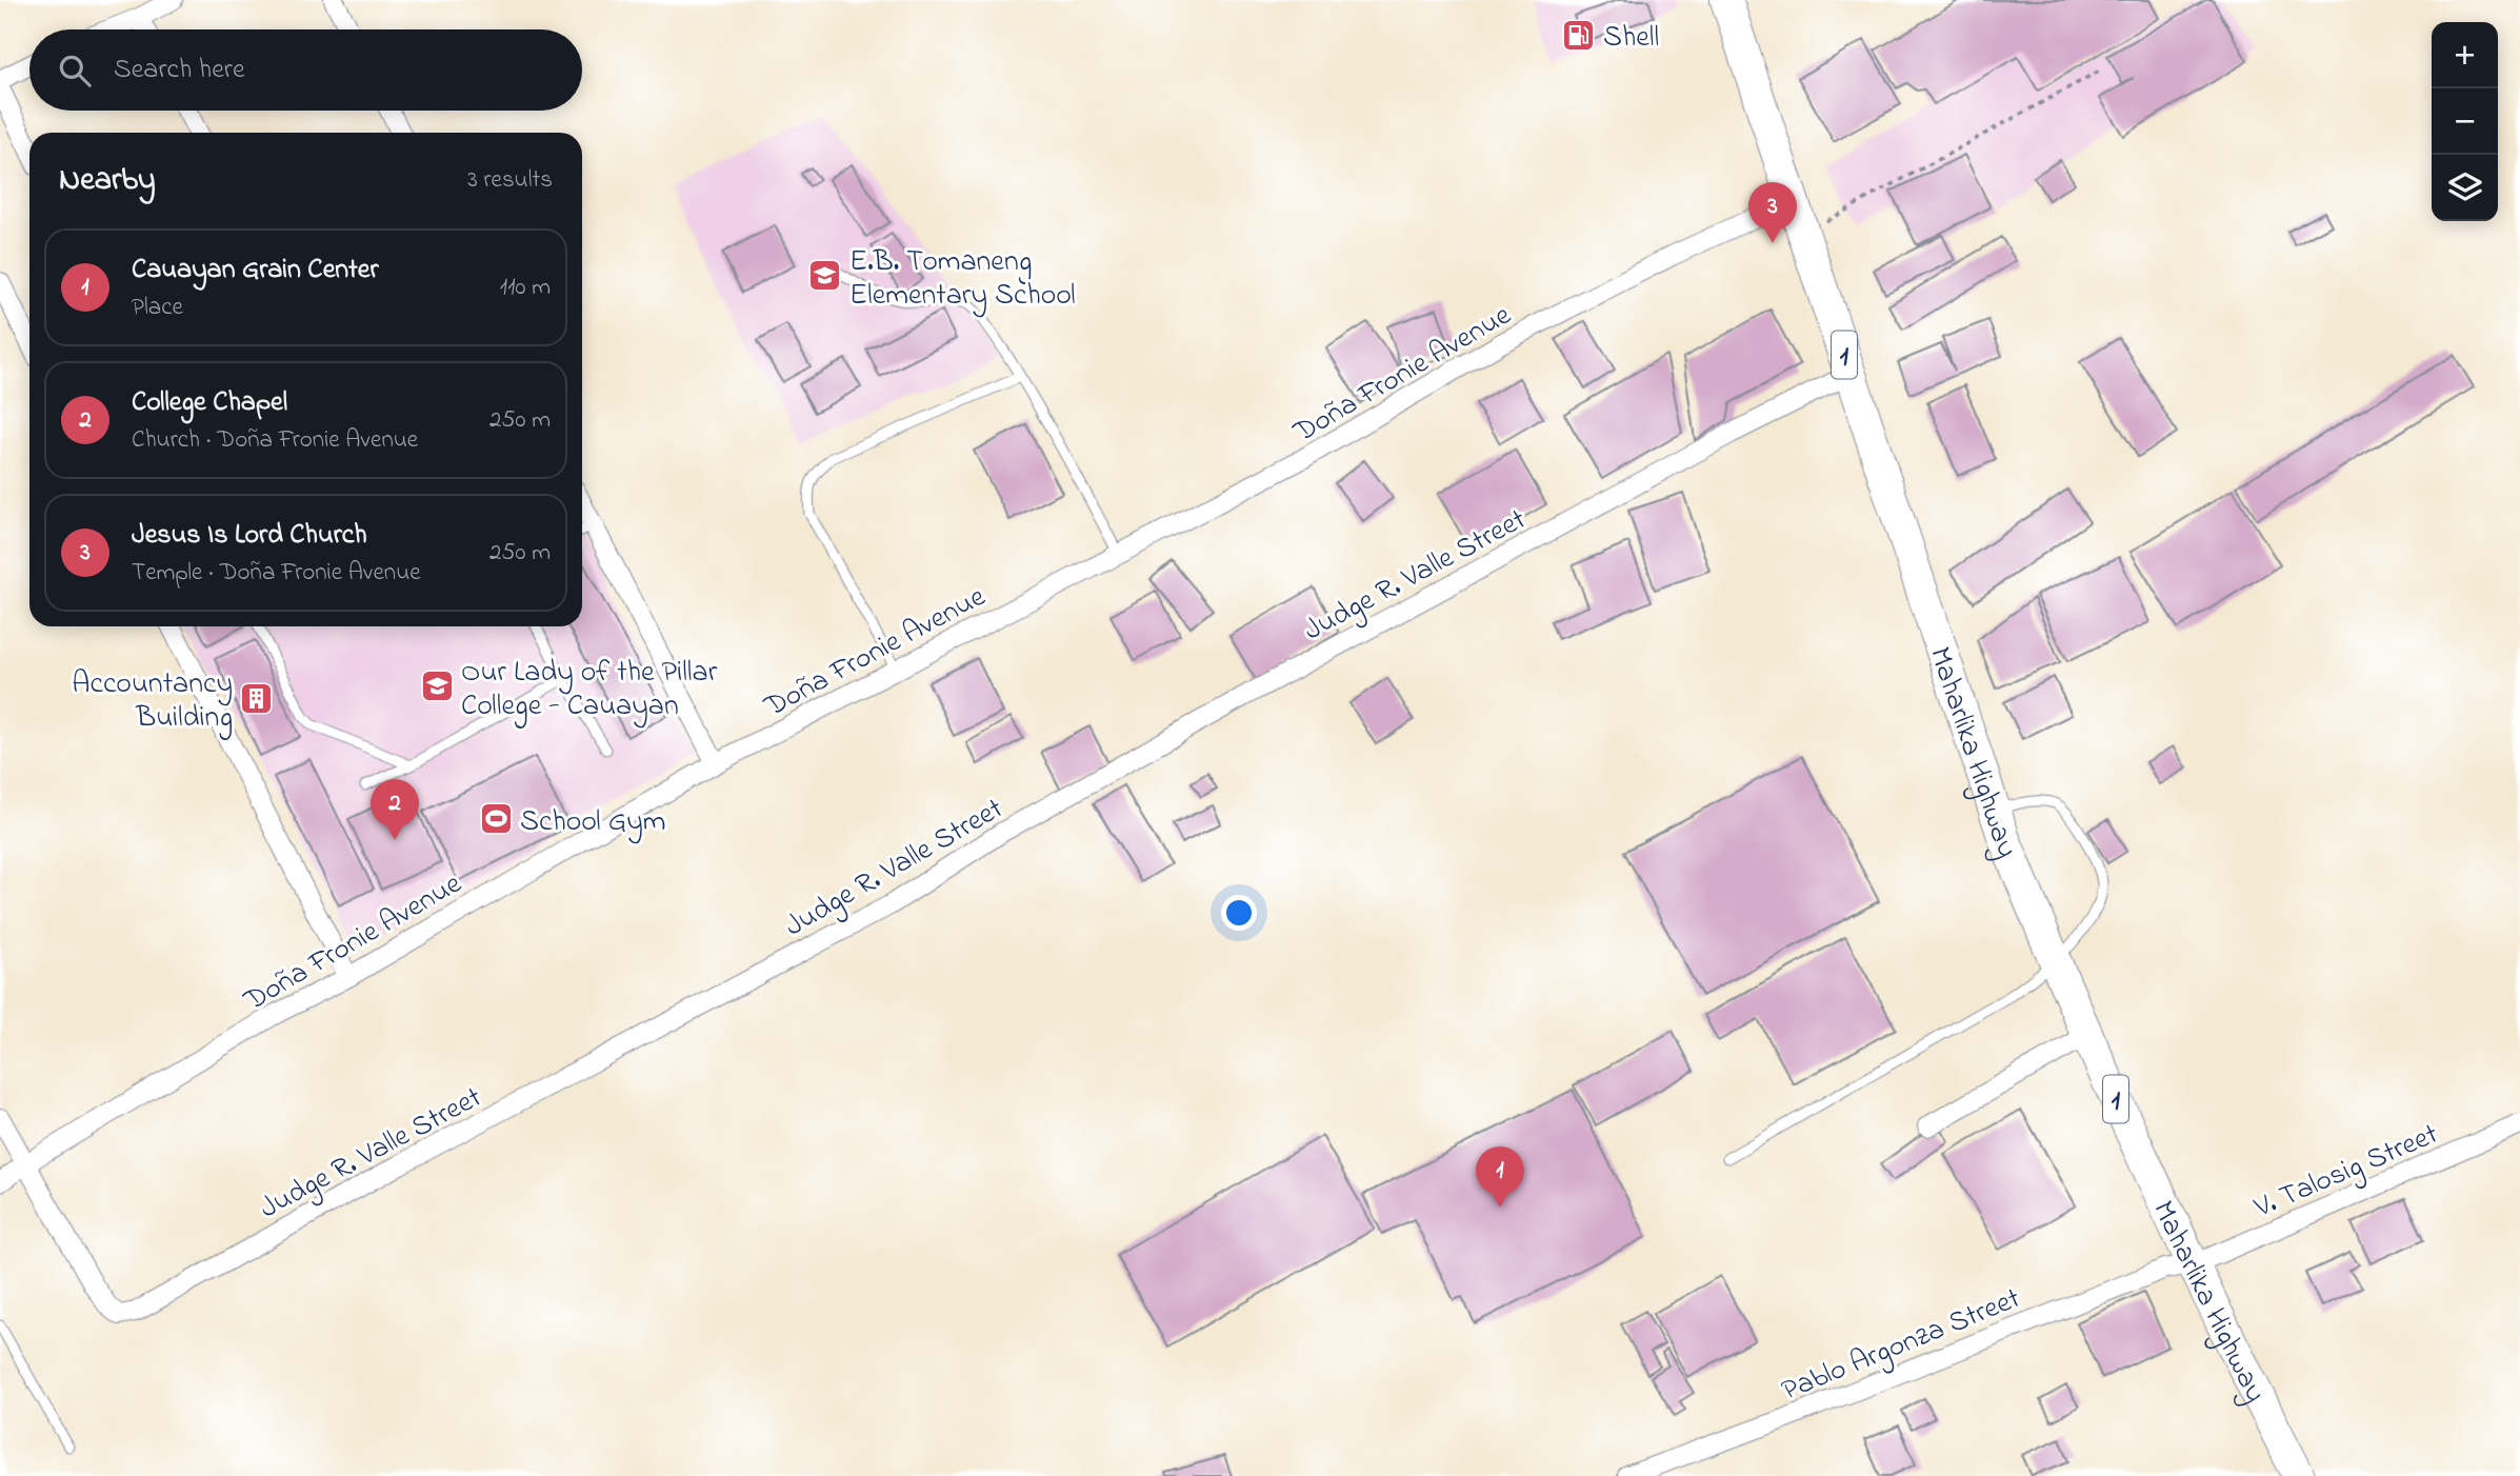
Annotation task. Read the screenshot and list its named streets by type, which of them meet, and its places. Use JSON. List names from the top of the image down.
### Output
{
  "streets": {
    "highway": ["1", "Maharlika Highway"],
    "street": [
      "Doña Fronie Avenue",
      "Judge R. Valle Street",
      "V. Talosig Street",
      "Pablo Argonza Street"
    ]
  },
  "crossings": [
    ["Doña Fronie Avenue", "Judge R. Valle Street"],
    ["Doña Fronie Avenue", "Maharlika Highway"],
    ["Judge R. Valle Street", "Maharlika Highway"],
    ["Maharlika Highway", "V. Talosig Street"],
    ["Maharlika Highway", "Pablo Argonza Street"],
    ["V. Talosig Street", "Pablo Argonza Street"]
  ],
  "places": {
    "fuel station": ["Shell"],
    "school or university": ["E.B. Tomaneng Elementary School", "Our Lady of the Pillar College - Cauayan"],
    "building": ["Accountancy Building"],
    "sports": ["School Gym"]
  },
  "page": {
    "map_buttons": ["+", "−"],
    "search": "Search here",
    "heading": ["Nearby", "3 results"],
    "pins": ["3", "2", "1"],
    "list": [
      {
        "mark": "1",
        "name": "Cauayan Grain Center",
        "note": "Place",
        "value": "110 m"
      },
      {
        "mark": "2",
        "name": "College Chapel",
        "note": "Church · Doña Fronie Avenue",
        "value": "250 m"
      },
      {
        "mark": "3",
        "name": "Jesus Is Lord Church",
        "note": "Temple · Doña Fronie Avenue",
        "value": "250 m"
      }
    ]
  }
}
